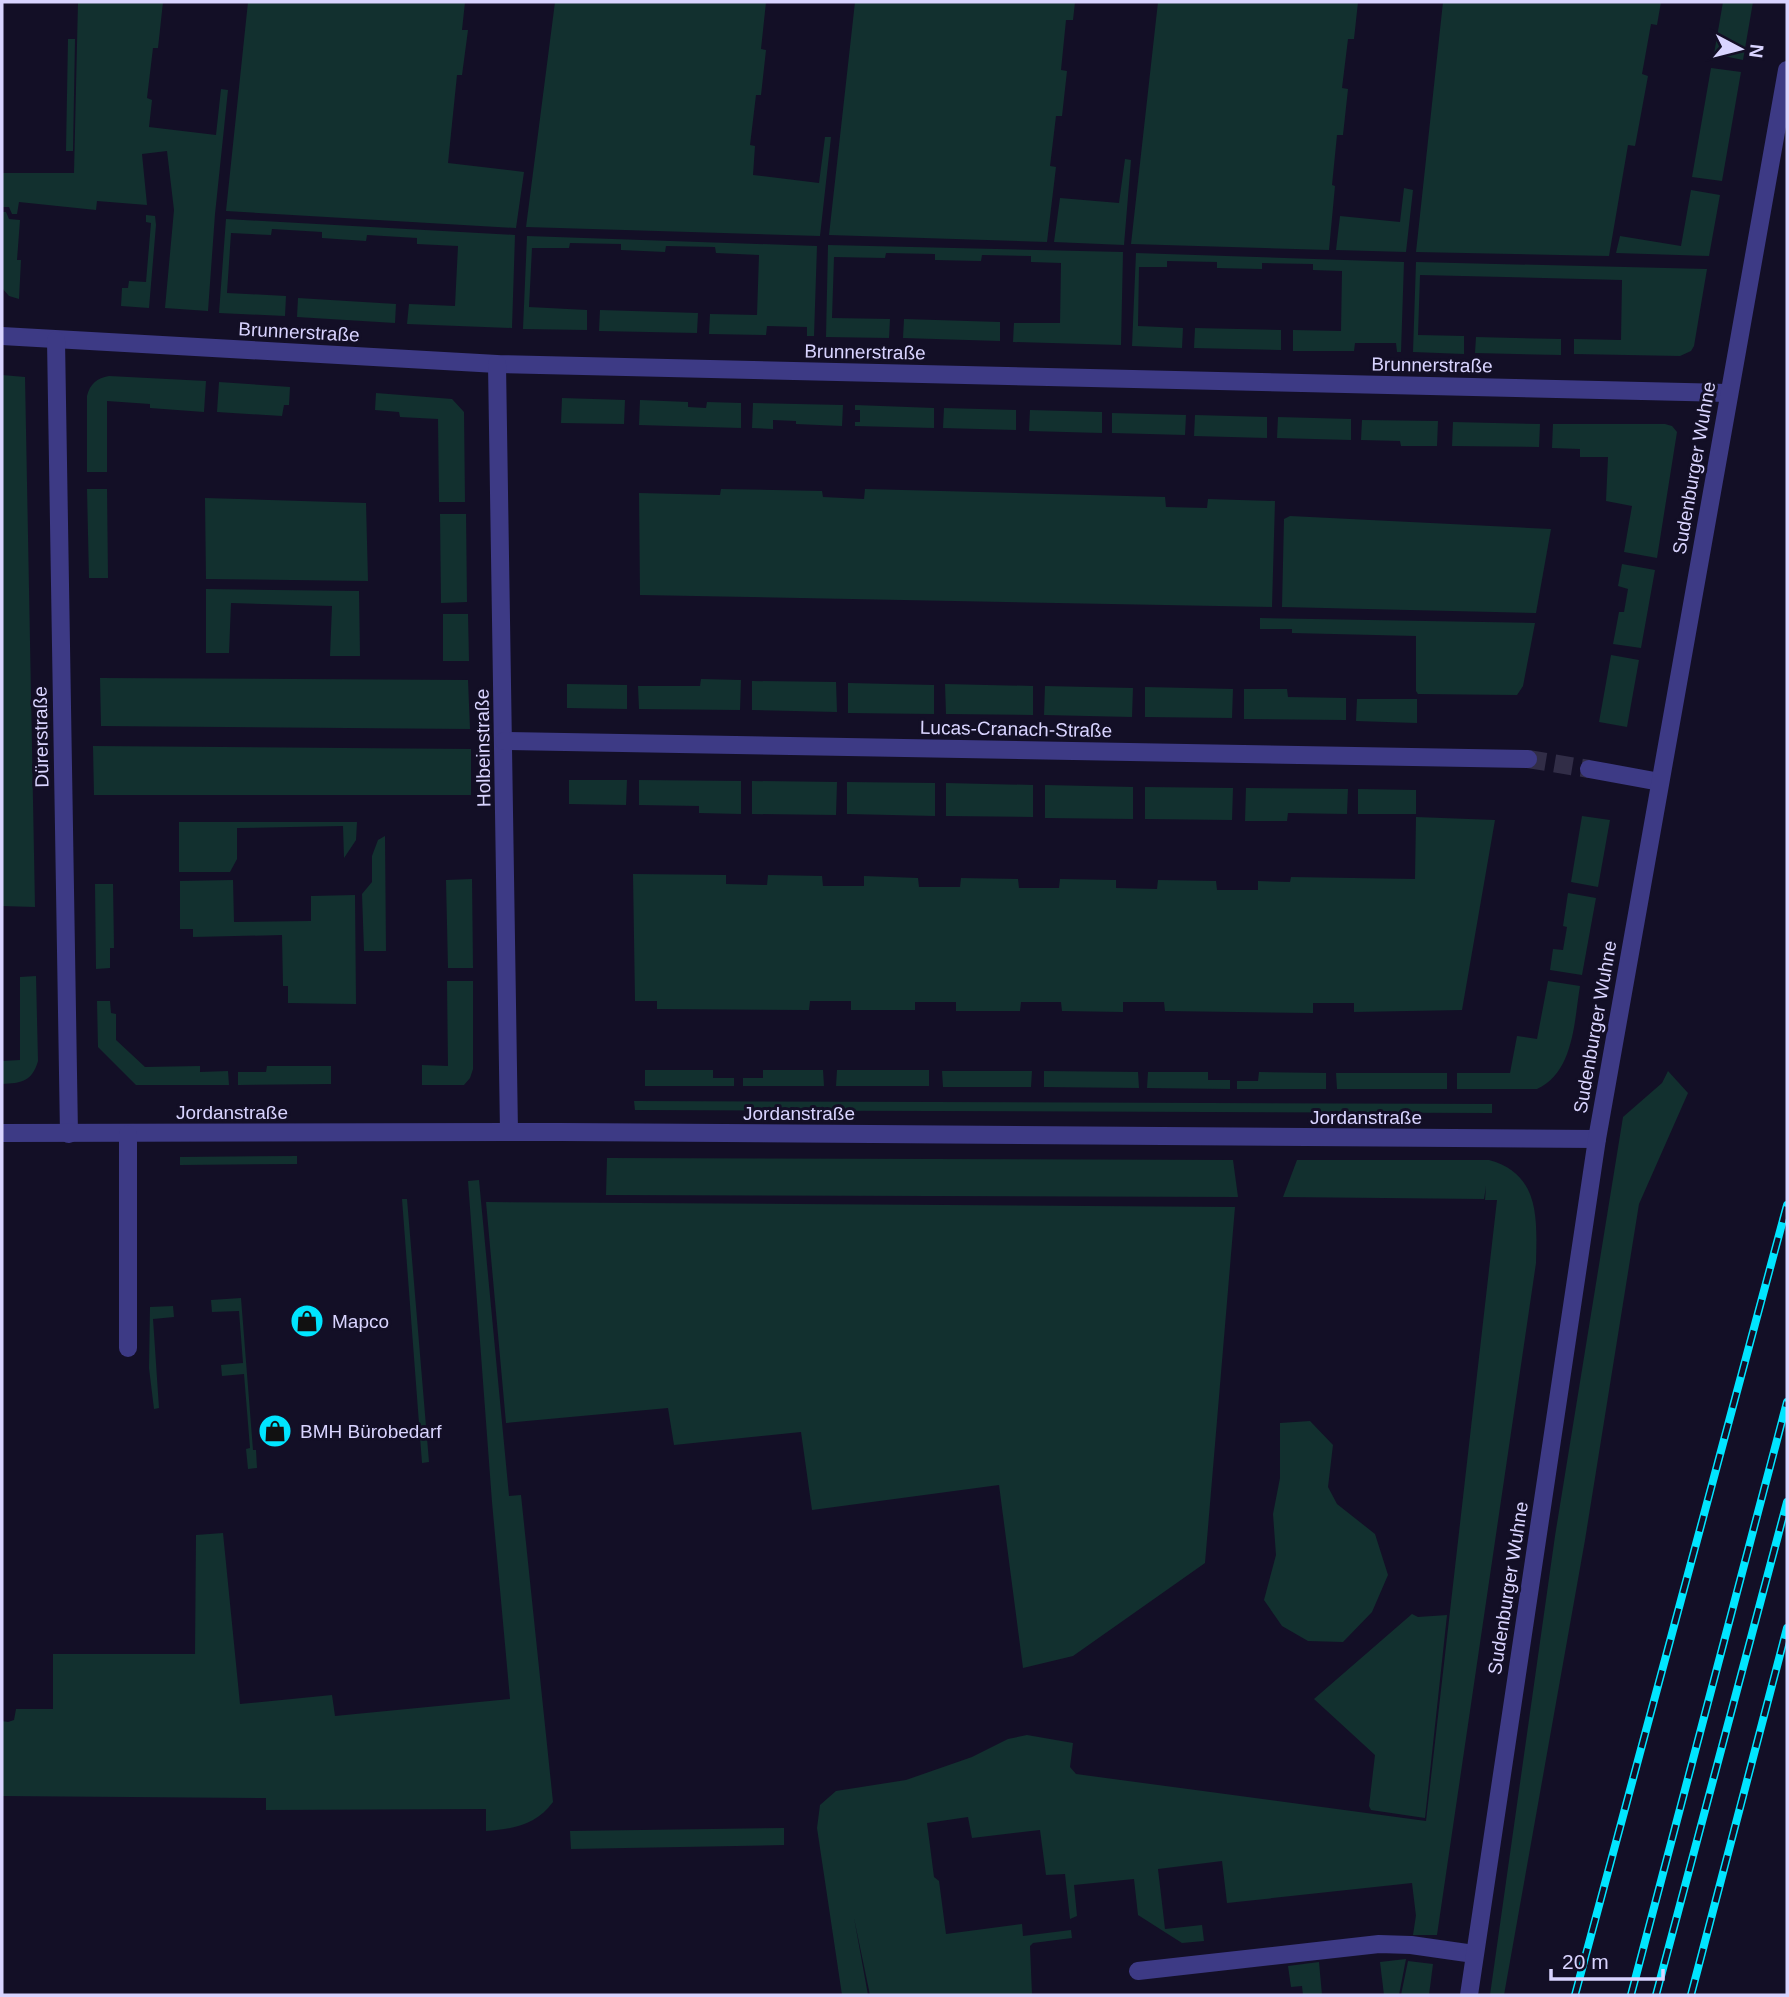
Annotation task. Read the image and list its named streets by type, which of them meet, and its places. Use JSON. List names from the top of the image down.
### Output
{
  "streets": {
    "street": [
      "Brunnerstraße",
      "Sudenburger Wuhne",
      "Lucas-Cranach-Straße",
      "Dürerstraße",
      "Holbeinstraße",
      "Jordanstraße"
    ]
  },
  "crossings": [
    ["Brunnerstraße", "Sudenburger Wuhne"],
    ["Brunnerstraße", "Dürerstraße"],
    ["Brunnerstraße", "Holbeinstraße"],
    ["Sudenburger Wuhne", "Jordanstraße"],
    ["Lucas-Cranach-Straße", "Holbeinstraße"],
    ["Dürerstraße", "Jordanstraße"],
    ["Holbeinstraße", "Jordanstraße"]
  ],
  "places": {
    "shop": ["Mapco", "BMH Bürobedarf"]
  },
  "scale_bar": "20 m",
  "north": "right"
}
